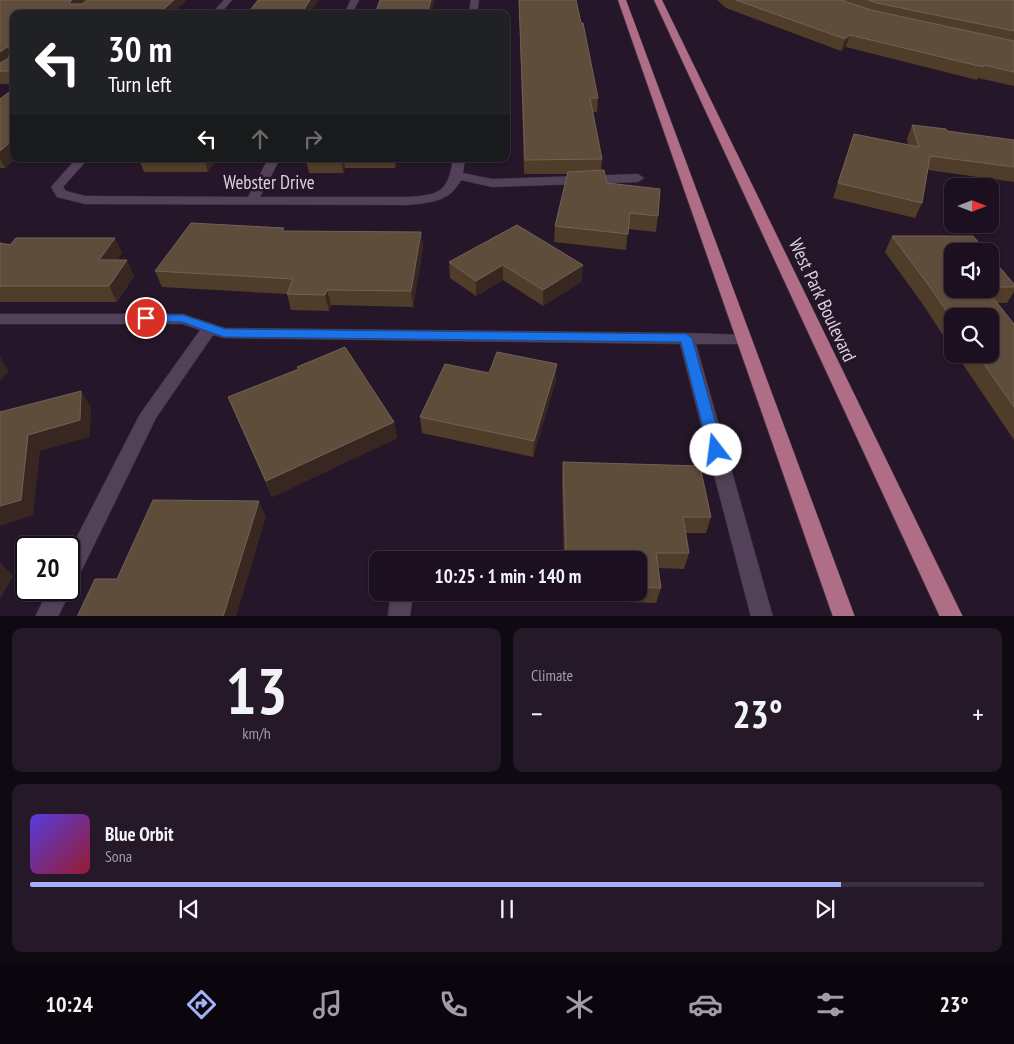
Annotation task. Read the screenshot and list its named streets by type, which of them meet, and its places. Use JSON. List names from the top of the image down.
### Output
{
  "streets": {
    "main road": ["West Park Boulevard"],
    "street": ["Webster Drive"]
  },
  "north": "right",
  "page": {
    "turn": ["30 m", "Turn left"],
    "limit": "20",
    "trip": "10:25 · 1 min · 140 m",
    "tile": [
      ["13", "km/h"],
      "Climate"
    ],
    "heat": ["−", "23°", "+"],
    "song": ["Blue Orbit", "Sona"],
    "tabs": ["10:24", "23°"]
  }
}
